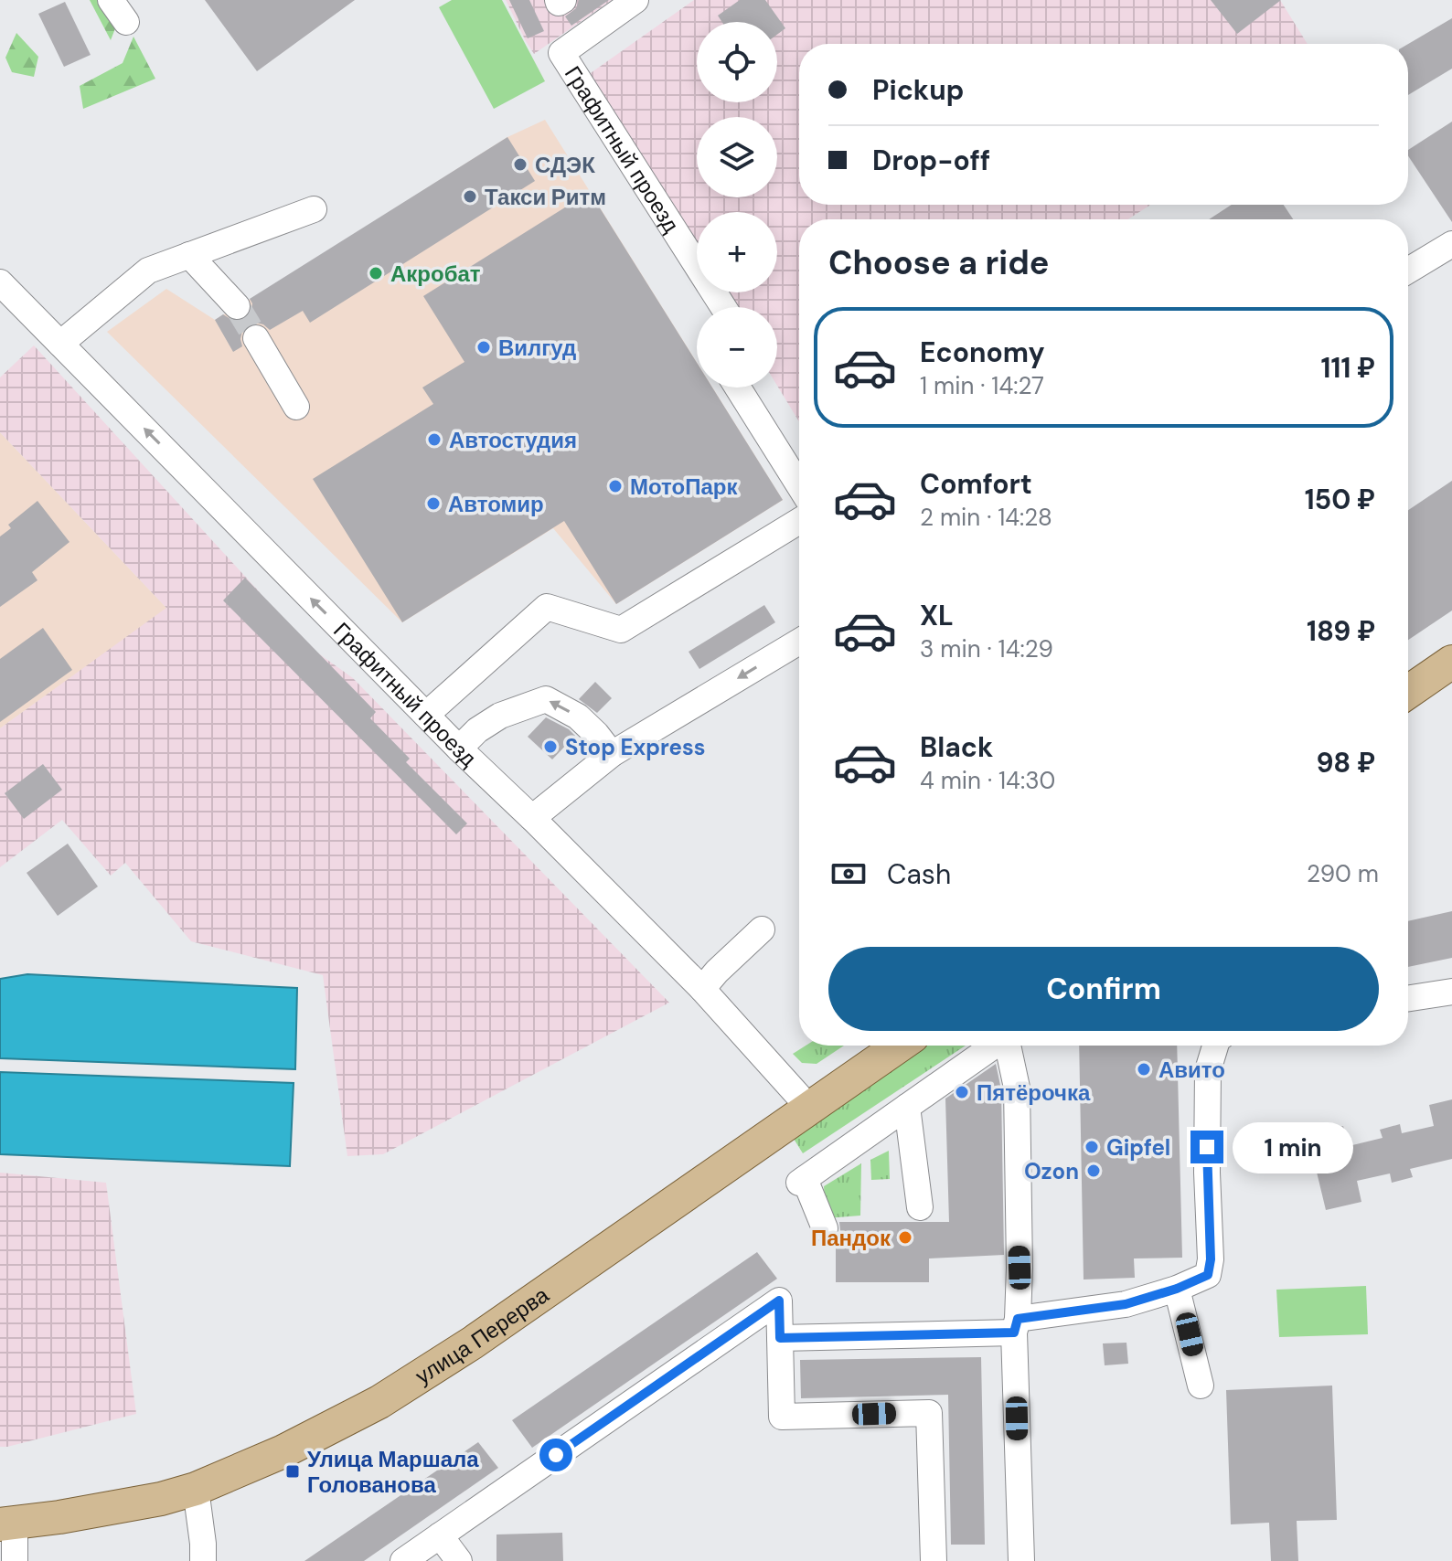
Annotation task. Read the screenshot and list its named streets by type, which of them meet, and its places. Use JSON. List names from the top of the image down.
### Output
{
  "streets": {
    "main road": ["улица Перерва"],
    "street": ["Графитный проезд"]
  },
  "crossings": [
    ["Графитный проезд", "улица Перерва"]
  ],
  "places": {
    "other": [
      "СДЭК",
      "Такси Ритм",
      "Акробат",
      "Вилгуд",
      "Автостудия",
      "МотоПарк",
      "Автомир",
      "Stop Express",
      "Авито",
      "Пятёрочка",
      "Gipfel",
      "Ozon",
      "Пандок"
    ],
    "transit": ["Улица Маршала Голованова"]
  },
  "page": {
    "map_buttons": ["+", "−"],
    "banner": ["Pickup", "Drop-off"],
    "heading": "Choose a ride",
    "list": [
      {
        "name": "Economy",
        "note": "1 min · 14:27",
        "value": "111 ₽"
      },
      {
        "name": "Comfort",
        "note": "2 min · 14:28",
        "value": "150 ₽"
      },
      {
        "name": "XL",
        "note": "3 min · 14:29",
        "value": "189 ₽"
      },
      {
        "name": "Black",
        "note": "4 min · 14:30",
        "value": "98 ₽"
      }
    ],
    "pay": ["Cash", "290 m"],
    "buttons": "Confirm",
    "bubble": "1 min"
  }
}
